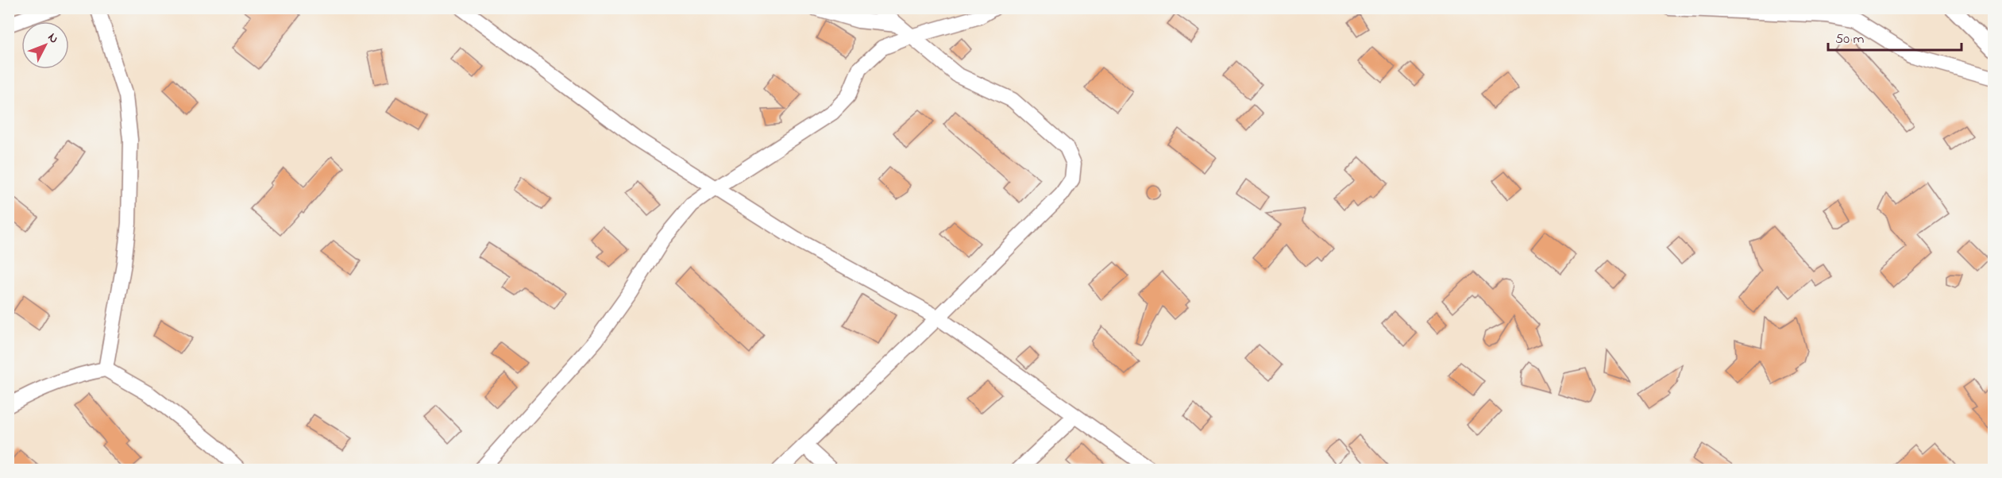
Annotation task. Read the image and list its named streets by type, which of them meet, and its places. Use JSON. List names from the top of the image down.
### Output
{
  "scale_bar": "50 m",
  "north": "top right"
}
